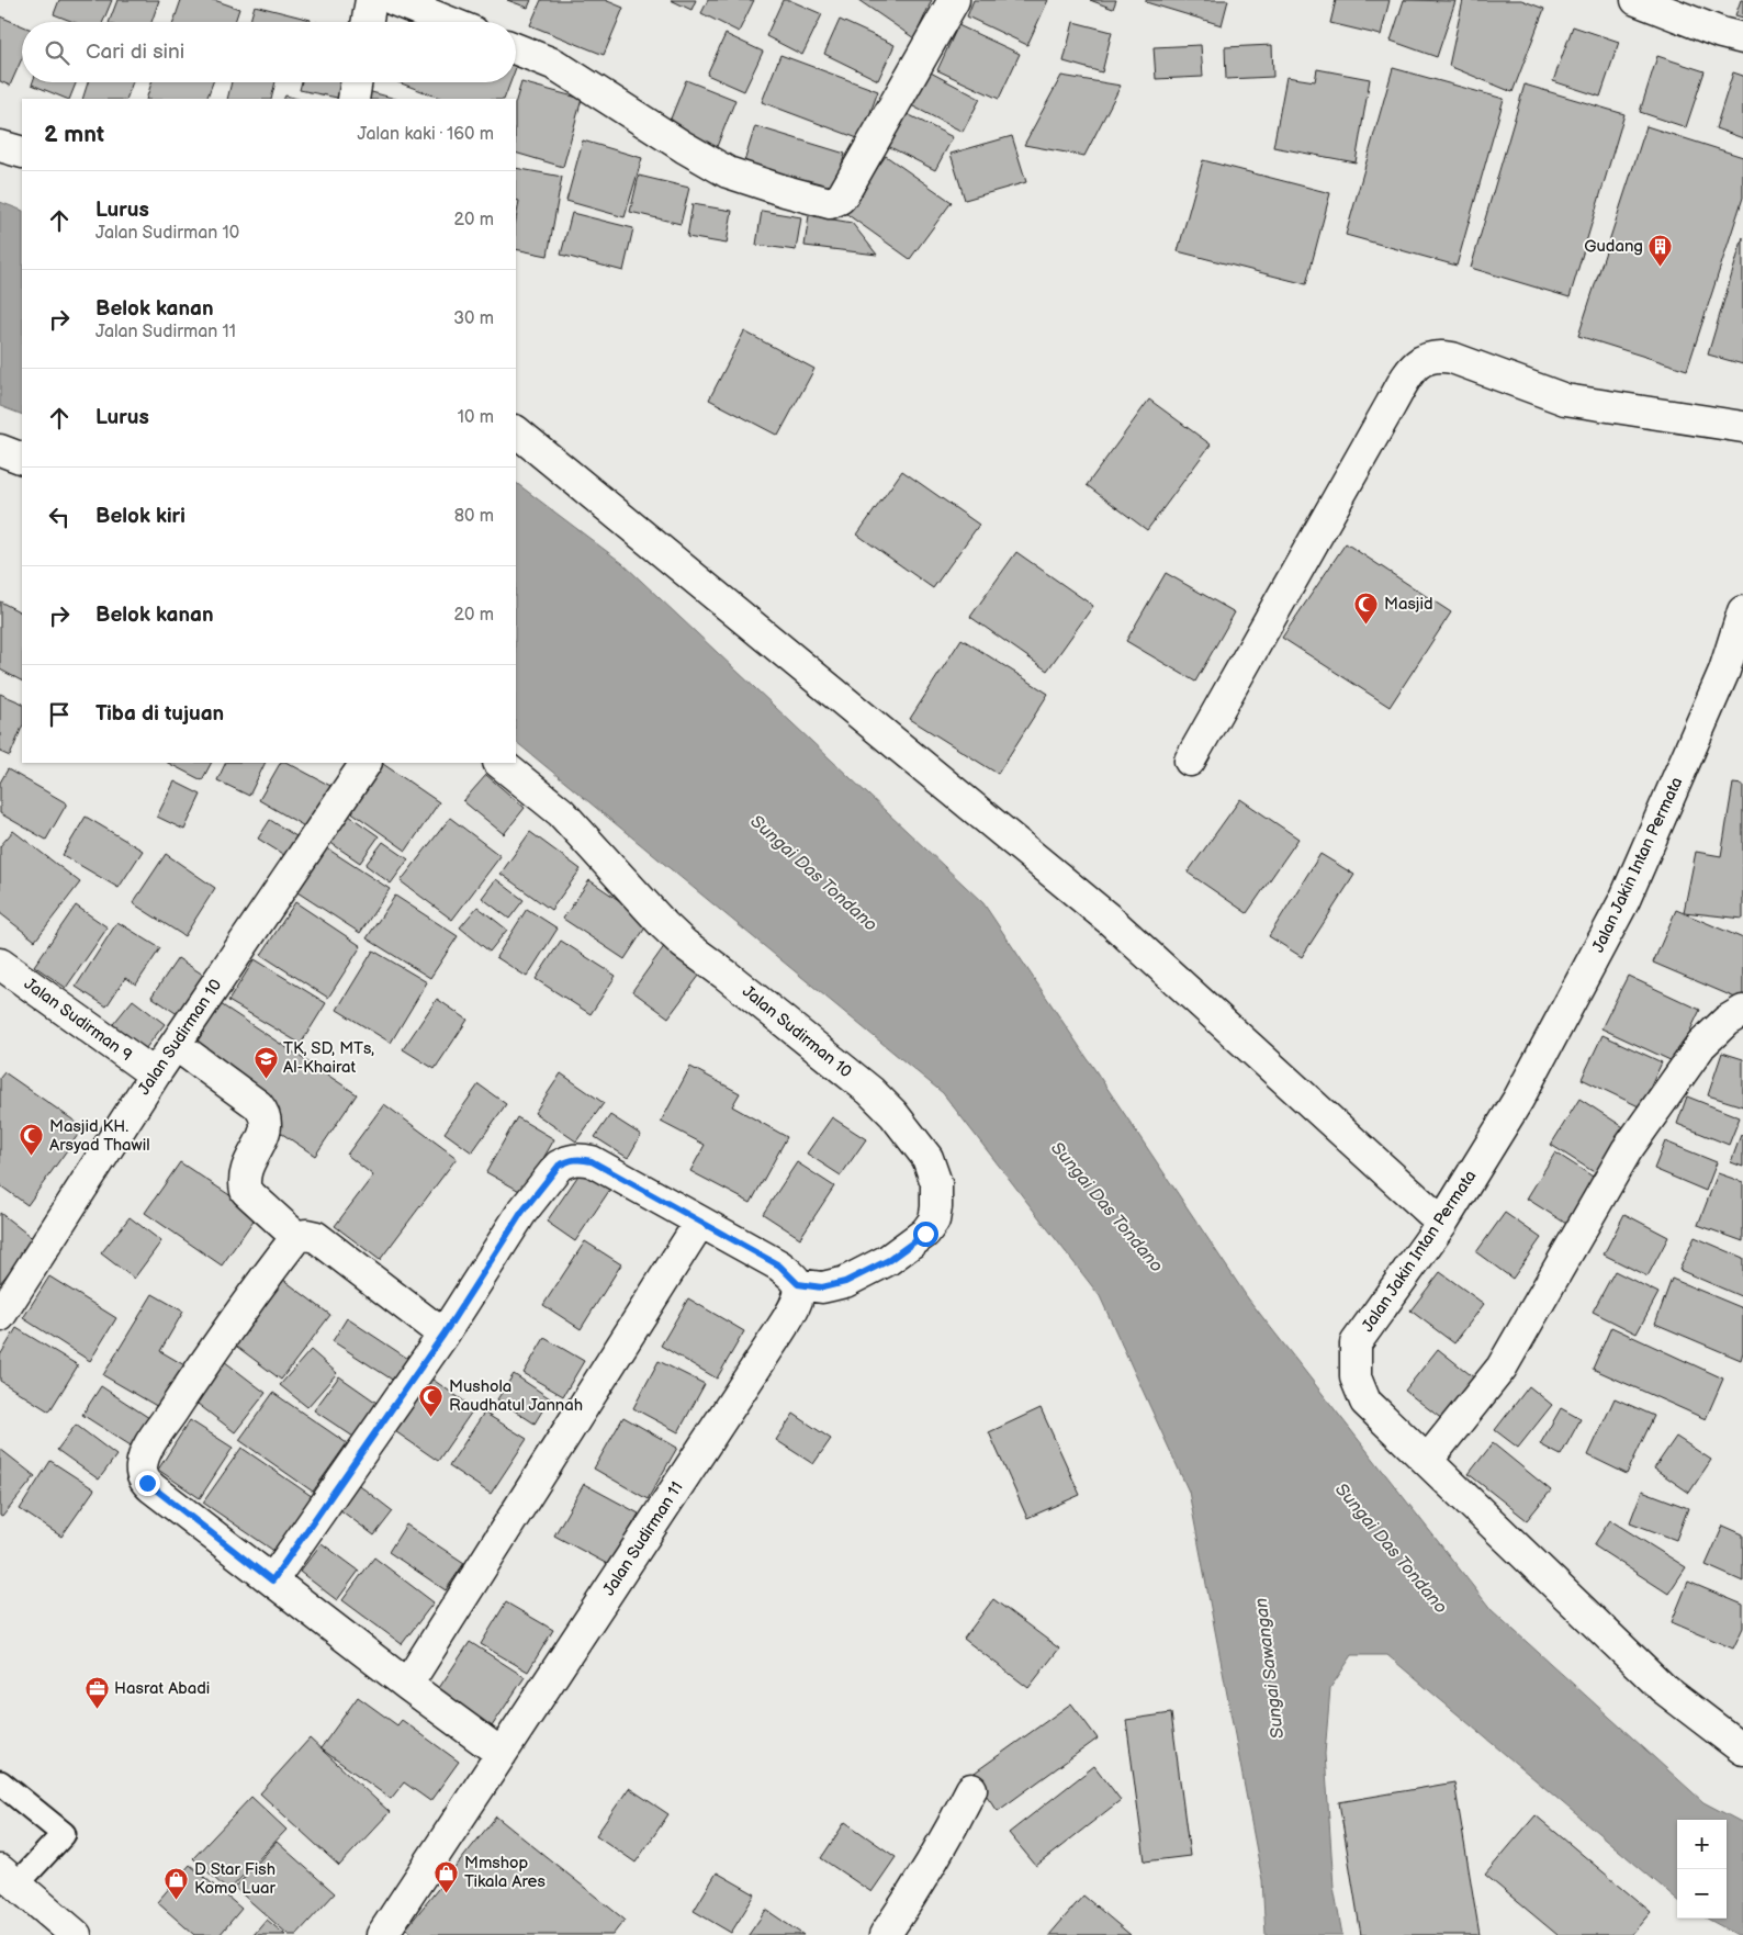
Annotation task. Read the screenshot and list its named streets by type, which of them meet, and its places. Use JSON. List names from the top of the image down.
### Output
{
  "streets": {
    "main road": [
      "Jalan Jakin Intan Permata",
      "Jalan Sudirman 9",
      "Jalan Sudirman 10",
      "Jalan Sudirman 11"
    ]
  },
  "crossings": [
    ["Jalan Sudirman 9", "Jalan Sudirman 10"],
    ["Jalan Sudirman 10", "Jalan Sudirman 11"]
  ],
  "water": ["Sungai Das Tondano", "Sungai Sawangan"],
  "places": {
    "building": ["Gudang"],
    "mosque": ["Masjid", "Masjid KH. Arsyad Thawil", "Mushola Raudhatul Jannah"],
    "school or university": ["TK, SD, MTs, Al-Khairat"],
    "office": ["Hasrat Abadi"],
    "shop": ["Mmshop Tikala Ares", "D Star Fish Komo Luar"]
  },
  "page": {
    "search": "Cari di sini",
    "heading": ["2 mnt", "Jalan kaki · 160 m"],
    "list": [
      ["Lurus", "Jalan Sudirman 10", "20 m"],
      ["Belok kanan", "Jalan Sudirman 11", "30 m"],
      ["Lurus", "10 m"],
      ["Belok kiri", "80 m"],
      ["Belok kanan", "20 m"],
      "Tiba di tujuan"
    ],
    "map_buttons": ["+", "−"]
  }
}
